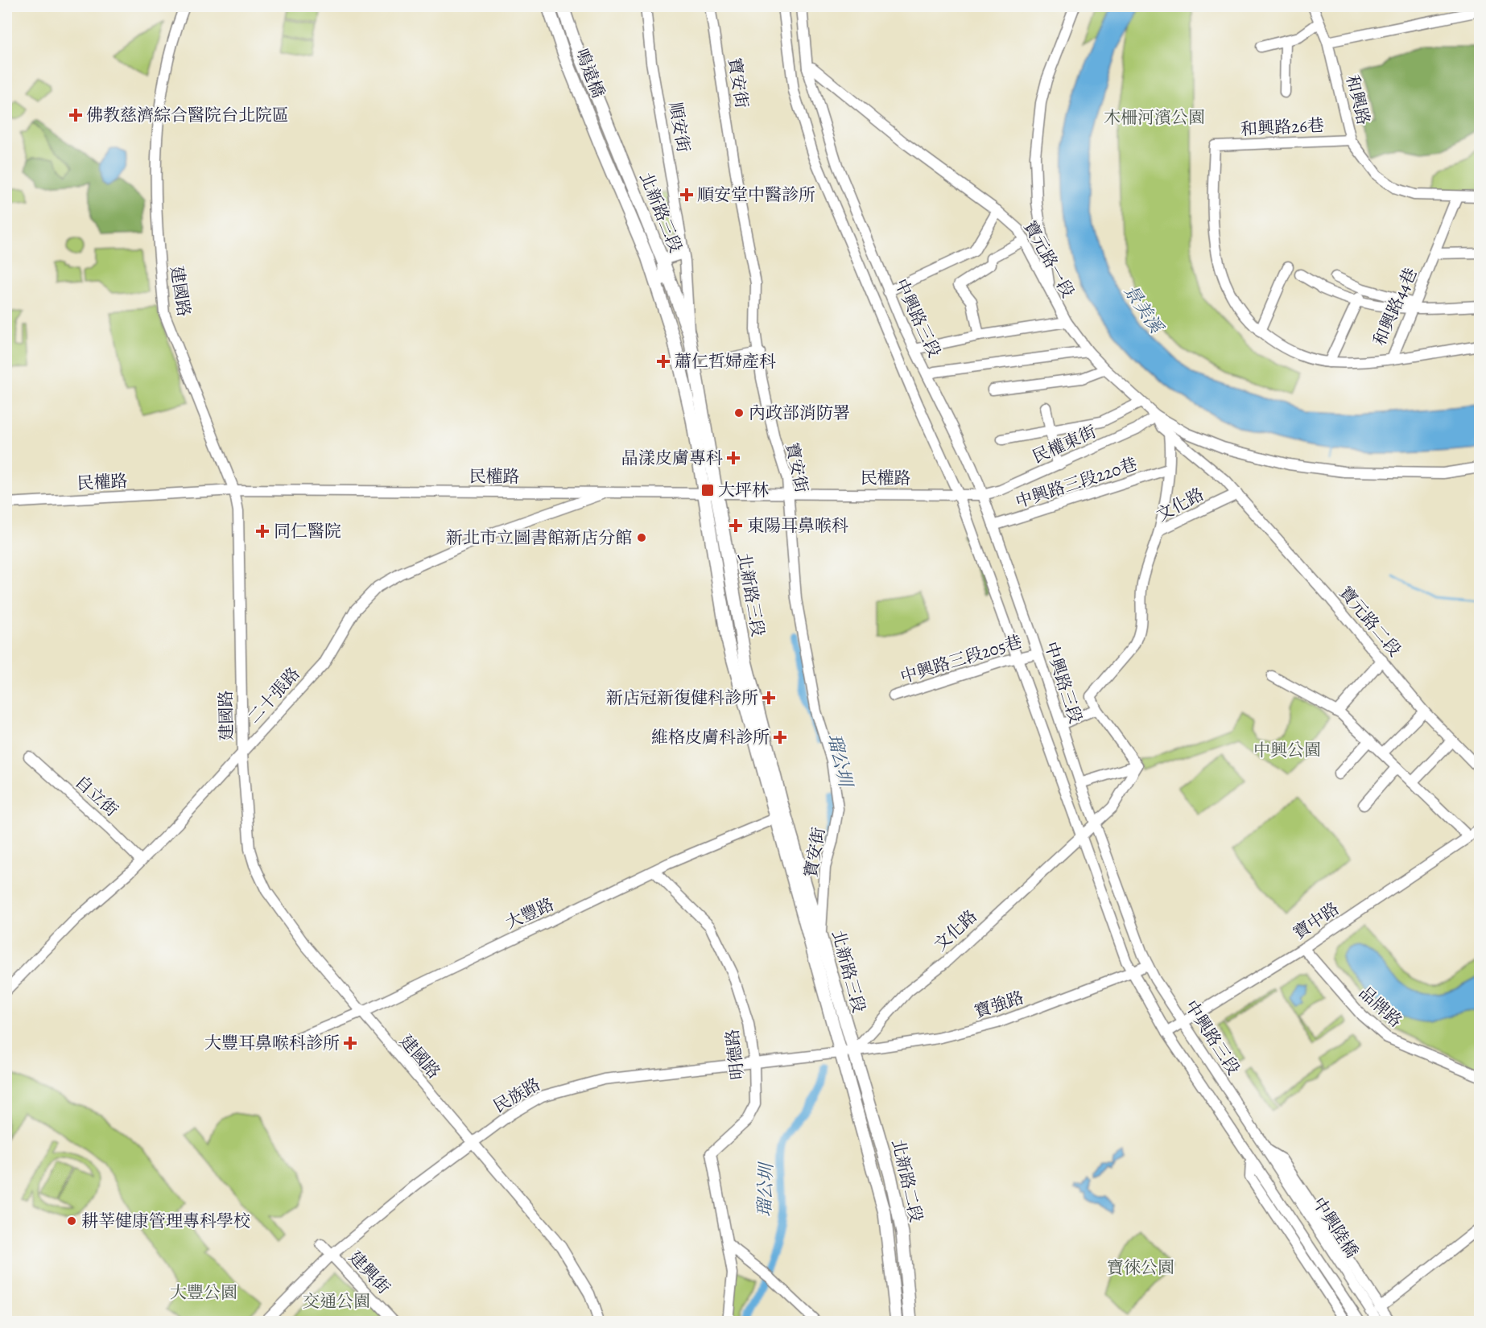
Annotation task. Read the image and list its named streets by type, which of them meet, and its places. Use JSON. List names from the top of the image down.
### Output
{
  "streets": {
    "main road": ["鳴遠橋", "北新路三段", "北新路二段"],
    "street": [
      "寶安街",
      "和興路",
      "順安街",
      "和興路26巷",
      "寶元路一段",
      "建國路",
      "和興路44巷",
      "中興路三段",
      "民權東街",
      "民權路",
      "中興路三段220巷",
      "文化路",
      "寶元路二段",
      "中興路三段205巷",
      "二十張路",
      "自立街",
      "大豐路",
      "寶中路",
      "寶強路",
      "品牌路",
      "明德路",
      "民族路",
      "中興陸橋",
      "建興街"
    ]
  },
  "crossings": [
    ["鳴遠橋", "北新路三段"],
    ["寶安街", "北新路三段"],
    ["寶安街", "民權路"],
    ["和興路", "和興路26巷"],
    ["和興路", "和興路44巷"],
    ["順安街", "北新路三段"],
    ["和興路26巷", "和興路44巷"],
    ["北新路三段", "民權路"],
    ["北新路三段", "文化路"],
    ["北新路三段", "大豐路"],
    ["北新路三段", "寶強路"],
    ["北新路三段", "民族路"],
    ["北新路三段", "北新路二段"],
    ["寶元路一段", "中興路三段"],
    ["寶元路一段", "民權東街"],
    ["寶元路一段", "文化路"],
    ["寶元路一段", "寶元路二段"],
    ["建國路", "民權路"],
    ["建國路", "二十張路"],
    ["建國路", "大豐路"],
    ["建國路", "民族路"],
    ["中興路三段", "民權東街"],
    ["中興路三段", "民權路"],
    ["中興路三段", "中興路三段220巷"],
    ["中興路三段", "文化路"],
    ["中興路三段", "中興路三段205巷"],
    ["中興路三段", "寶中路"],
    ["中興路三段", "寶強路"],
    ["中興路三段", "中興陸橋"],
    ["民權東街", "民權路"],
    ["民權路", "二十張路"],
    ["文化路", "寶元路二段"],
    ["文化路", "寶強路"],
    ["文化路", "民族路"],
    ["文化路", "北新路二段"],
    ["二十張路", "自立街"],
    ["大豐路", "明德路"],
    ["寶中路", "品牌路"],
    ["寶強路", "民族路"],
    ["寶強路", "北新路二段"],
    ["明德路", "民族路"],
    ["民族路", "北新路二段"],
    ["民族路", "建興街"]
  ],
  "water": ["景美溪", "瑠公圳"],
  "parks": [
    "木柵河濱公園",
    "中興公園",
    "寶徠公園",
    "大豐公園",
    "交通公園"
  ],
  "places": {
    "health": [
      "佛教慈濟綜合醫院台北院區",
      "順安堂中醫診所",
      "蕭仁哲婦產科",
      "晶漾皮膚專科",
      "東陽耳鼻喉科",
      "同仁醫院",
      "新店冠新復健科診所",
      "維格皮膚科診所",
      "大豐耳鼻喉科診所"
    ],
    "other": ["內政部消防署", "新北市立圖書館新店分館", "耕莘健康管理專科學校"],
    "transit": ["大坪林"]
  }
}
